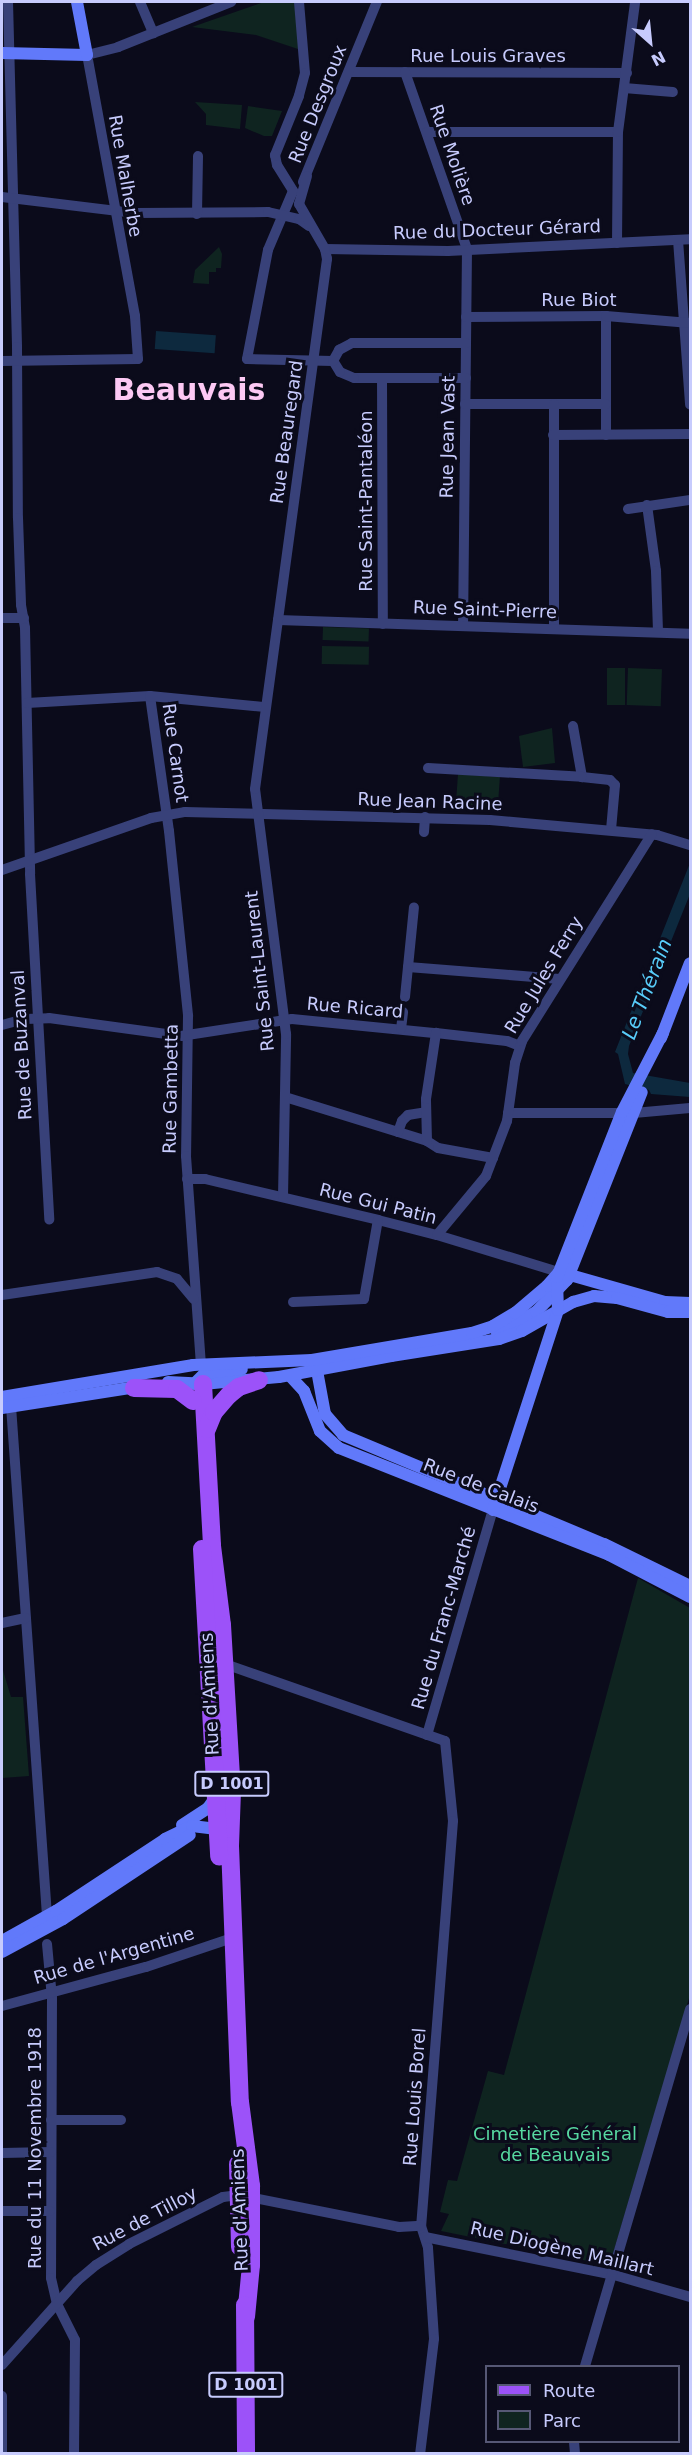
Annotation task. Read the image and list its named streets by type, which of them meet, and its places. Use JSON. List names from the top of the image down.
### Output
{
  "streets": {
    "main road": ["Rue de Calais", "Rue d'Amiens", "D 1001"],
    "street": [
      "Rue Louis Graves",
      "Rue Desgroux",
      "Rue Molière",
      "Rue Malherbe",
      "Rue du Docteur Gérard",
      "Rue Biot",
      "Rue Beauregard",
      "Rue Jean Vast",
      "Rue Saint-Pantaléon",
      "Rue Saint-Pierre",
      "Rue Carnot",
      "Rue Jean Racine",
      "Rue Saint-Laurent",
      "Rue Jules Ferry",
      "Rue Ricard",
      "Rue de Buzanval",
      "Rue Gambetta",
      "Rue Gui Patin",
      "Rue du Franc-Marché",
      "Rue de l'Argentine",
      "Rue Louis Borel",
      "Rue du 11 Novembre 1918",
      "Rue de Tilloy",
      "Rue Diogène Maillart"
    ]
  },
  "crossings": [
    ["Rue Louis Graves", "Rue Desgroux"],
    ["Rue Louis Graves", "Rue Molière"],
    ["Rue Desgroux", "Rue Beauregard"],
    ["Rue Molière", "Rue du Docteur Gérard"],
    ["Rue Molière", "Rue Jean Vast"],
    ["Rue Malherbe", "Rue de Buzanval"],
    ["Rue du Docteur Gérard", "Rue Beauregard"],
    ["Rue du Docteur Gérard", "Rue Jean Vast"],
    ["Rue Biot", "Rue Jean Vast"],
    ["Rue Beauregard", "Rue Saint-Pierre"],
    ["Rue Beauregard", "Rue Saint-Laurent"],
    ["Rue Jean Vast", "Rue Saint-Pierre"],
    ["Rue Saint-Pantaléon", "Rue Saint-Pierre"],
    ["Rue Carnot", "Rue Jean Racine"],
    ["Rue Carnot", "Rue Gambetta"],
    ["Rue Jean Racine", "Rue Saint-Laurent"],
    ["Rue Jean Racine", "Rue Jules Ferry"],
    ["Rue Jean Racine", "Rue de Buzanval"],
    ["Rue Jean Racine", "Rue Gambetta"],
    ["Rue Saint-Laurent", "Rue Ricard"],
    ["Rue Saint-Laurent", "Rue Gui Patin"],
    ["Rue Jules Ferry", "Rue Ricard"],
    ["Rue Jules Ferry", "Rue Gui Patin"],
    ["Rue Ricard", "Rue de Buzanval"],
    ["Rue Ricard", "Rue Gambetta"],
    ["Rue Gambetta", "Rue Gui Patin"],
    ["Rue Gambetta", "Rue d'Amiens"],
    ["Rue de Calais", "Rue du Franc-Marché"],
    ["Rue du Franc-Marché", "Rue Louis Borel"],
    ["Rue d'Amiens", "Rue de l'Argentine"],
    ["Rue d'Amiens", "Rue de Tilloy"],
    ["Rue de l'Argentine", "Rue du 11 Novembre 1918"],
    ["Rue Louis Borel", "Rue Diogène Maillart"],
    ["Rue du 11 Novembre 1918", "Rue de Tilloy"]
  ],
  "districts": ["Beauvais"],
  "water": ["Le Thérain"],
  "parks": ["Cimetière Général de Beauvais"],
  "legend": ["Route", "Parc"],
  "north": "bottom right"
}
